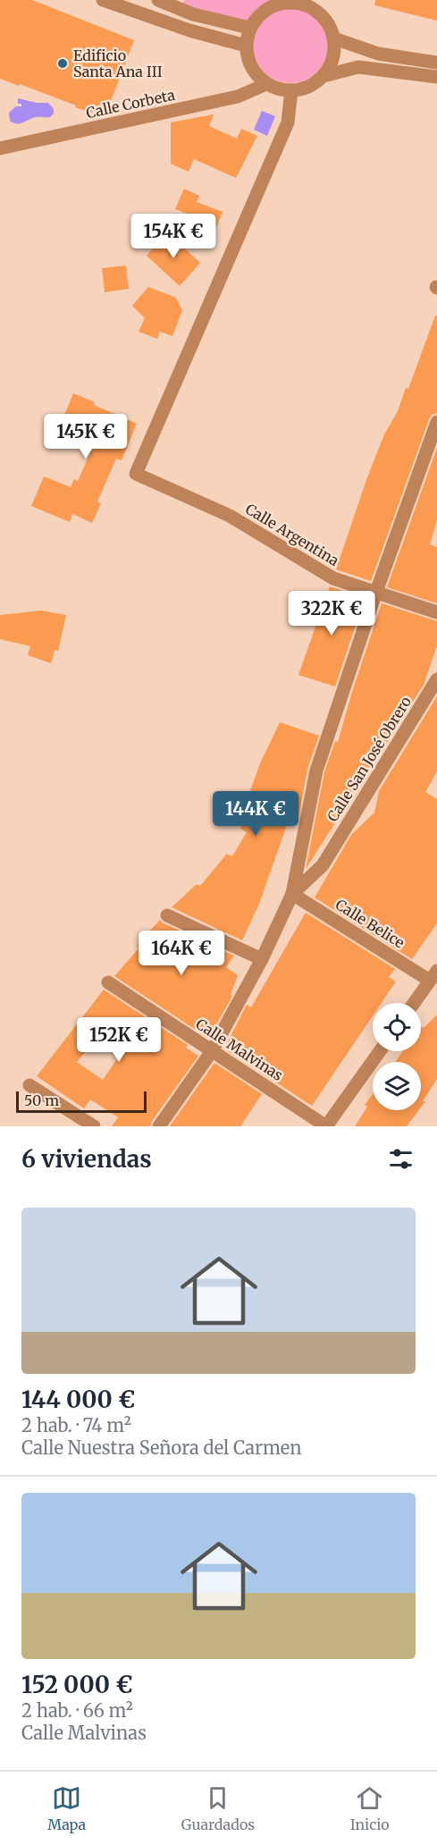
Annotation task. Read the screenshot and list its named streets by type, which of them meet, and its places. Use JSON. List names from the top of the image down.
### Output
{
  "streets": {
    "street": [
      "Calle Corbeta",
      "Calle Argentina",
      "Calle San José Obrero",
      "Calle Belice",
      "Calle Malvinas"
    ]
  },
  "crossings": [
    ["Calle Corbeta", "Calle Argentina"],
    ["Calle San José Obrero", "Calle Belice"],
    ["Calle San José Obrero", "Calle Malvinas"]
  ],
  "places": ["Edificio Santa Ana III"],
  "scale_bar": "50 m",
  "page": {
    "price": [
      "154K €",
      "145K €",
      "322K €",
      "144K €",
      "164K €",
      "152K €"
    ],
    "scale": "50 m",
    "heading": "6 viviendas",
    "list": [
      {
        "name": "144 000 €",
        "note": "2 hab. · 74 m² · Calle Nuestra Señora del Carmen"
      },
      {
        "name": "152 000 €",
        "note": "2 hab. · 66 m² · Calle Malvinas"
      }
    ],
    "tabs": ["Mapa", "Guardados", "Inicio"]
  }
}
